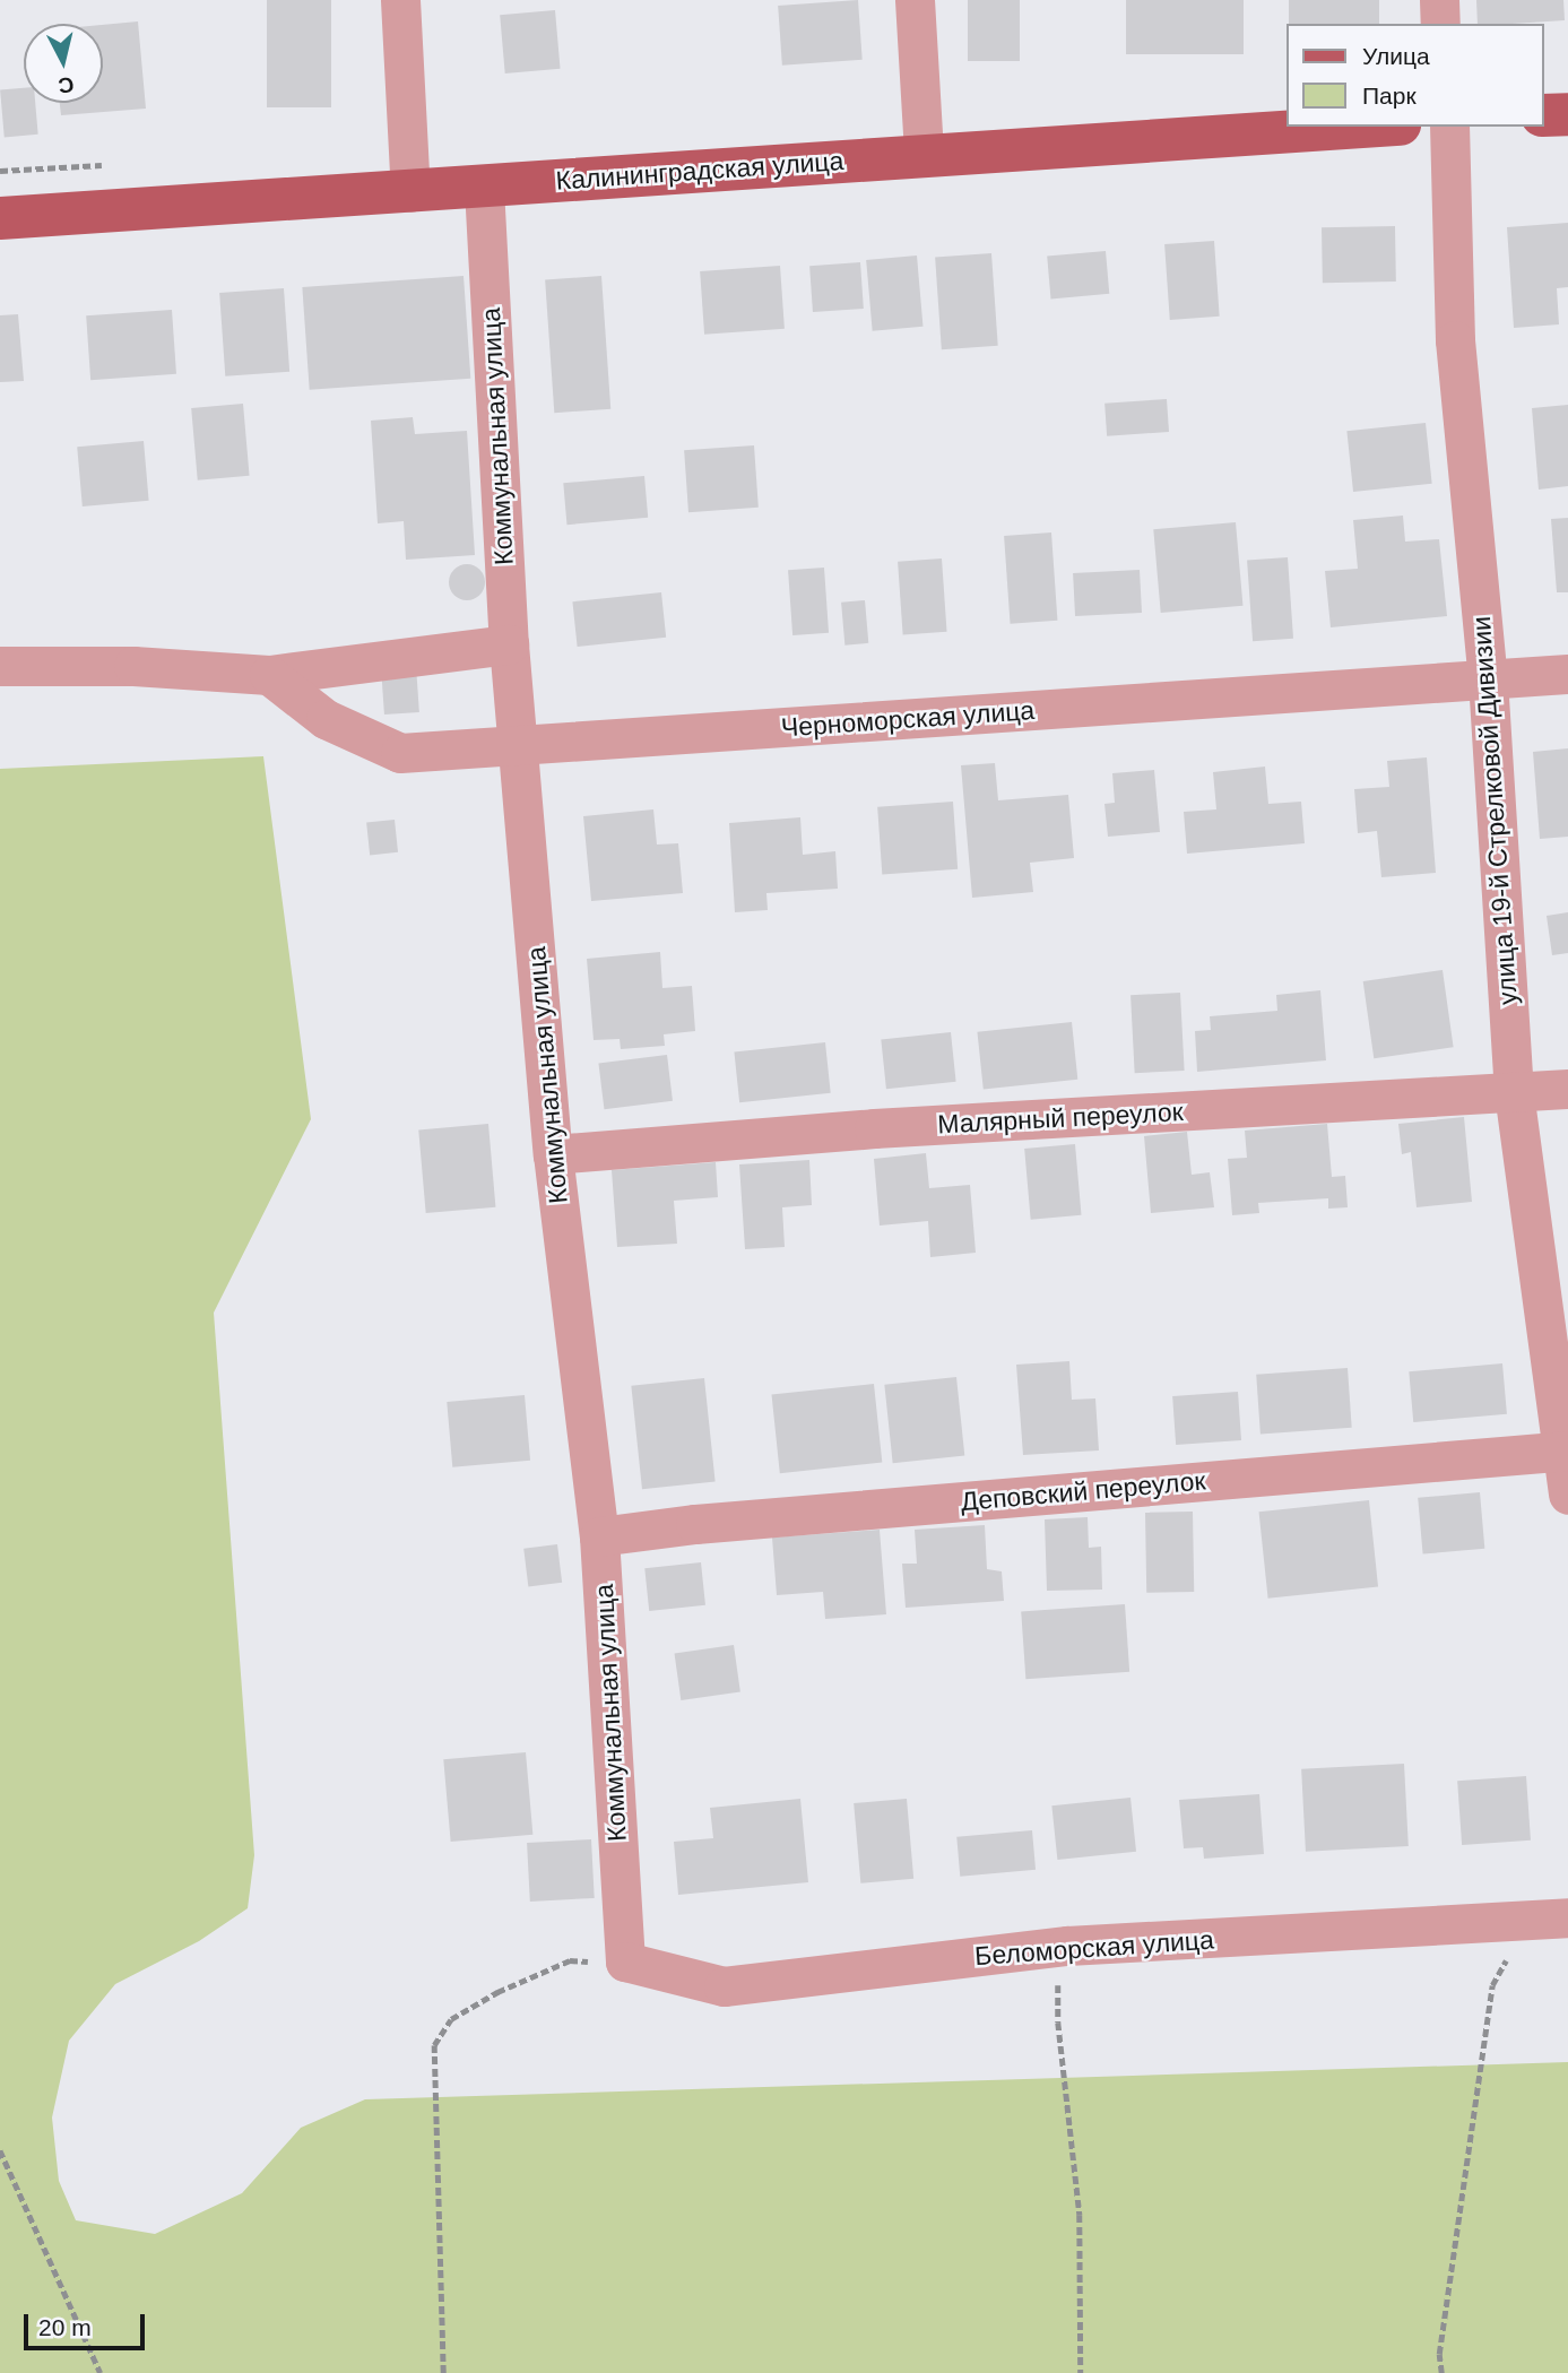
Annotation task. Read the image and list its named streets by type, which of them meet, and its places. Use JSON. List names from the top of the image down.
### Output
{
  "streets": {
    "main road": ["Калининградская улица"],
    "street": [
      "Коммунальная улица",
      "Черноморская улица",
      "улица 19-й Стрелковой Дивизии",
      "Малярный переулок",
      "Деповский переулок",
      "Беломорская улица"
    ]
  },
  "crossings": [
    ["Калининградская улица", "Коммунальная улица"],
    ["Коммунальная улица", "Черноморская улица"],
    ["Коммунальная улица", "Малярный переулок"],
    ["Коммунальная улица", "Деповский переулок"],
    ["Коммунальная улица", "Беломорская улица"],
    ["Черноморская улица", "улица 19-й Стрелковой Дивизии"],
    ["улица 19-й Стрелковой Дивизии", "Малярный переулок"],
    ["улица 19-й Стрелковой Дивизии", "Деповский переулок"]
  ],
  "legend": ["Улица", "Парк"],
  "scale_bar": "20 m",
  "north": "bottom"
}
